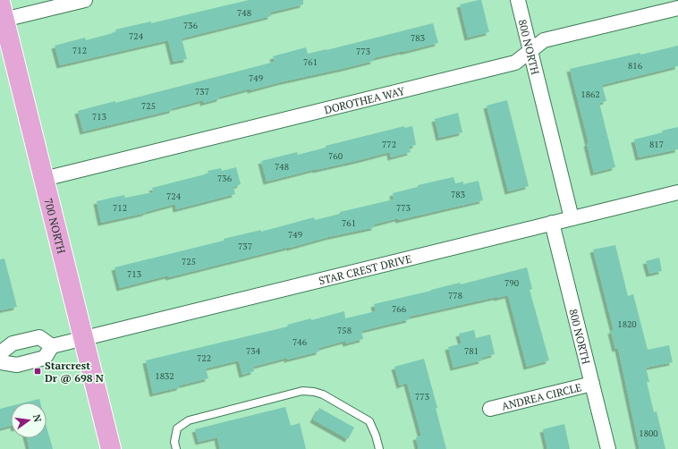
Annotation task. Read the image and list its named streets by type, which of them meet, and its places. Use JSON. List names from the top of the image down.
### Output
{
  "streets": {
    "main road": ["700 NORTH"],
    "street": [
      "800 NORTH",
      "DOROTHEA WAY",
      "STAR CREST DRIVE",
      "ANDREA CIRCLE"
    ]
  },
  "crossings": [
    ["800 NORTH", "DOROTHEA WAY"],
    ["800 NORTH", "STAR CREST DRIVE"],
    ["800 NORTH", "ANDREA CIRCLE"],
    ["DOROTHEA WAY", "700 NORTH"],
    ["700 NORTH", "STAR CREST DRIVE"]
  ],
  "places": {
    "transit": ["Starcrest Dr @ 698 N"]
  },
  "house_numbers": [
    "748",
    "736",
    "724",
    "783",
    "712",
    "773",
    "761",
    "816",
    "749",
    "737",
    "1862",
    "725",
    "713",
    "772",
    "817",
    "760",
    "748",
    "736",
    "783",
    "724",
    "712",
    "773",
    "761",
    "749",
    "737",
    "725",
    "713",
    "790",
    "778",
    "766",
    "1820",
    "758",
    "746",
    "734",
    "781",
    "722",
    "1832",
    "773",
    "1800"
  ],
  "north": "right"
}
